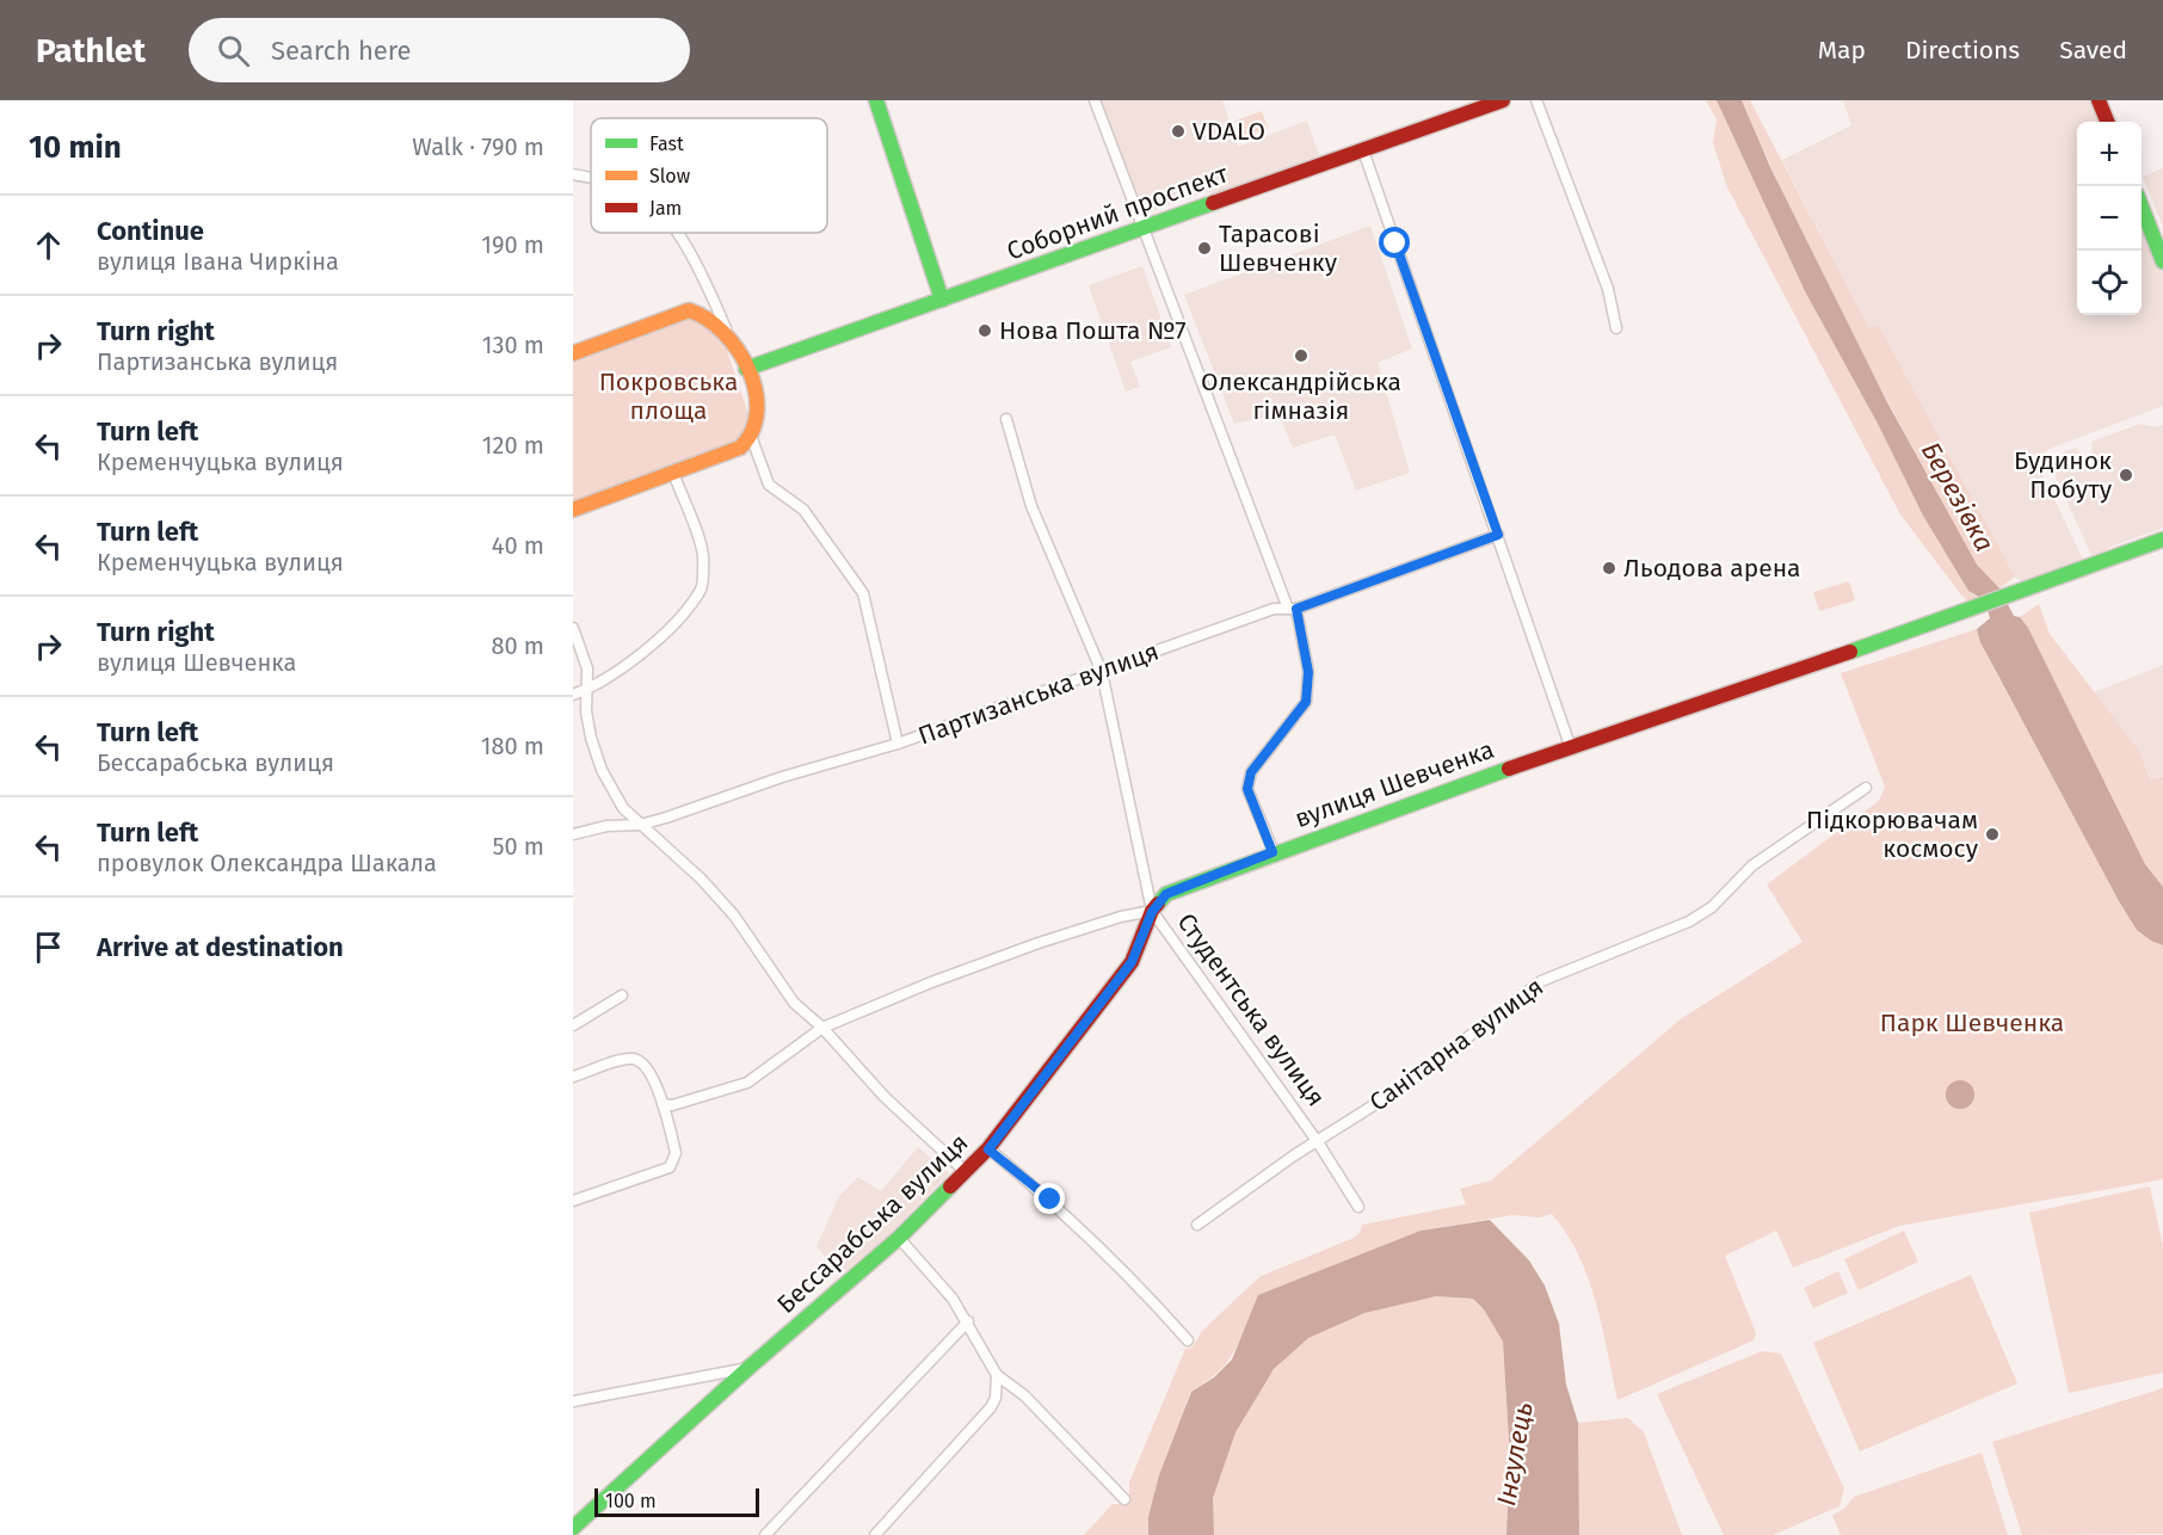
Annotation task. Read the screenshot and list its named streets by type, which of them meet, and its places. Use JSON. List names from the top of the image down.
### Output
{
  "streets": {
    "main road": ["Соборний проспект", "вулиця Шевченка", "Бессарабська вулиця"],
    "street": ["Партизанська вулиця", "Студентська вулиця", "Санітарна вулиця"]
  },
  "crossings": [
    ["Партизанська вулиця", "Студентська вулиця"],
    ["вулиця Шевченка", "Студентська вулиця"],
    ["вулиця Шевченка", "Бессарабська вулиця"],
    ["Студентська вулиця", "Санітарна вулиця"],
    ["Студентська вулиця", "Бессарабська вулиця"]
  ],
  "water": ["Березівка", "Інгулець"],
  "parks": ["Покровська площа", "Парк Шевченка"],
  "places": [
    "VDALO",
    "Тарасові Шевченку",
    "Нова Пошта №7",
    "Олександрійська гімназія",
    "Будинок Побуту",
    "Льодова арена",
    "Підкорювачам космосу"
  ],
  "legend": ["Fast", "Slow", "Jam"],
  "scale_bar": "100 m",
  "page": {
    "header": "Pathlet",
    "search": "Search here",
    "nav": ["Map", "Directions", "Saved"],
    "heading": ["10 min", "Walk · 790 m"],
    "map_buttons": ["+", "−"],
    "list": [
      ["Continue", "вулиця Івана Чиркіна", "190 m"],
      ["Turn right", "Партизанська вулиця", "130 m"],
      ["Turn left", "Кременчуцька вулиця", "120 m"],
      ["Turn left", "Кременчуцька вулиця", "40 m"],
      ["Turn right", "вулиця Шевченка", "80 m"],
      ["Turn left", "Бессарабська вулиця", "180 m"],
      ["Turn left", "провулок Олександра Шакала", "50 m"],
      "Arrive at destination"
    ],
    "scale": "100 m"
  }
}
